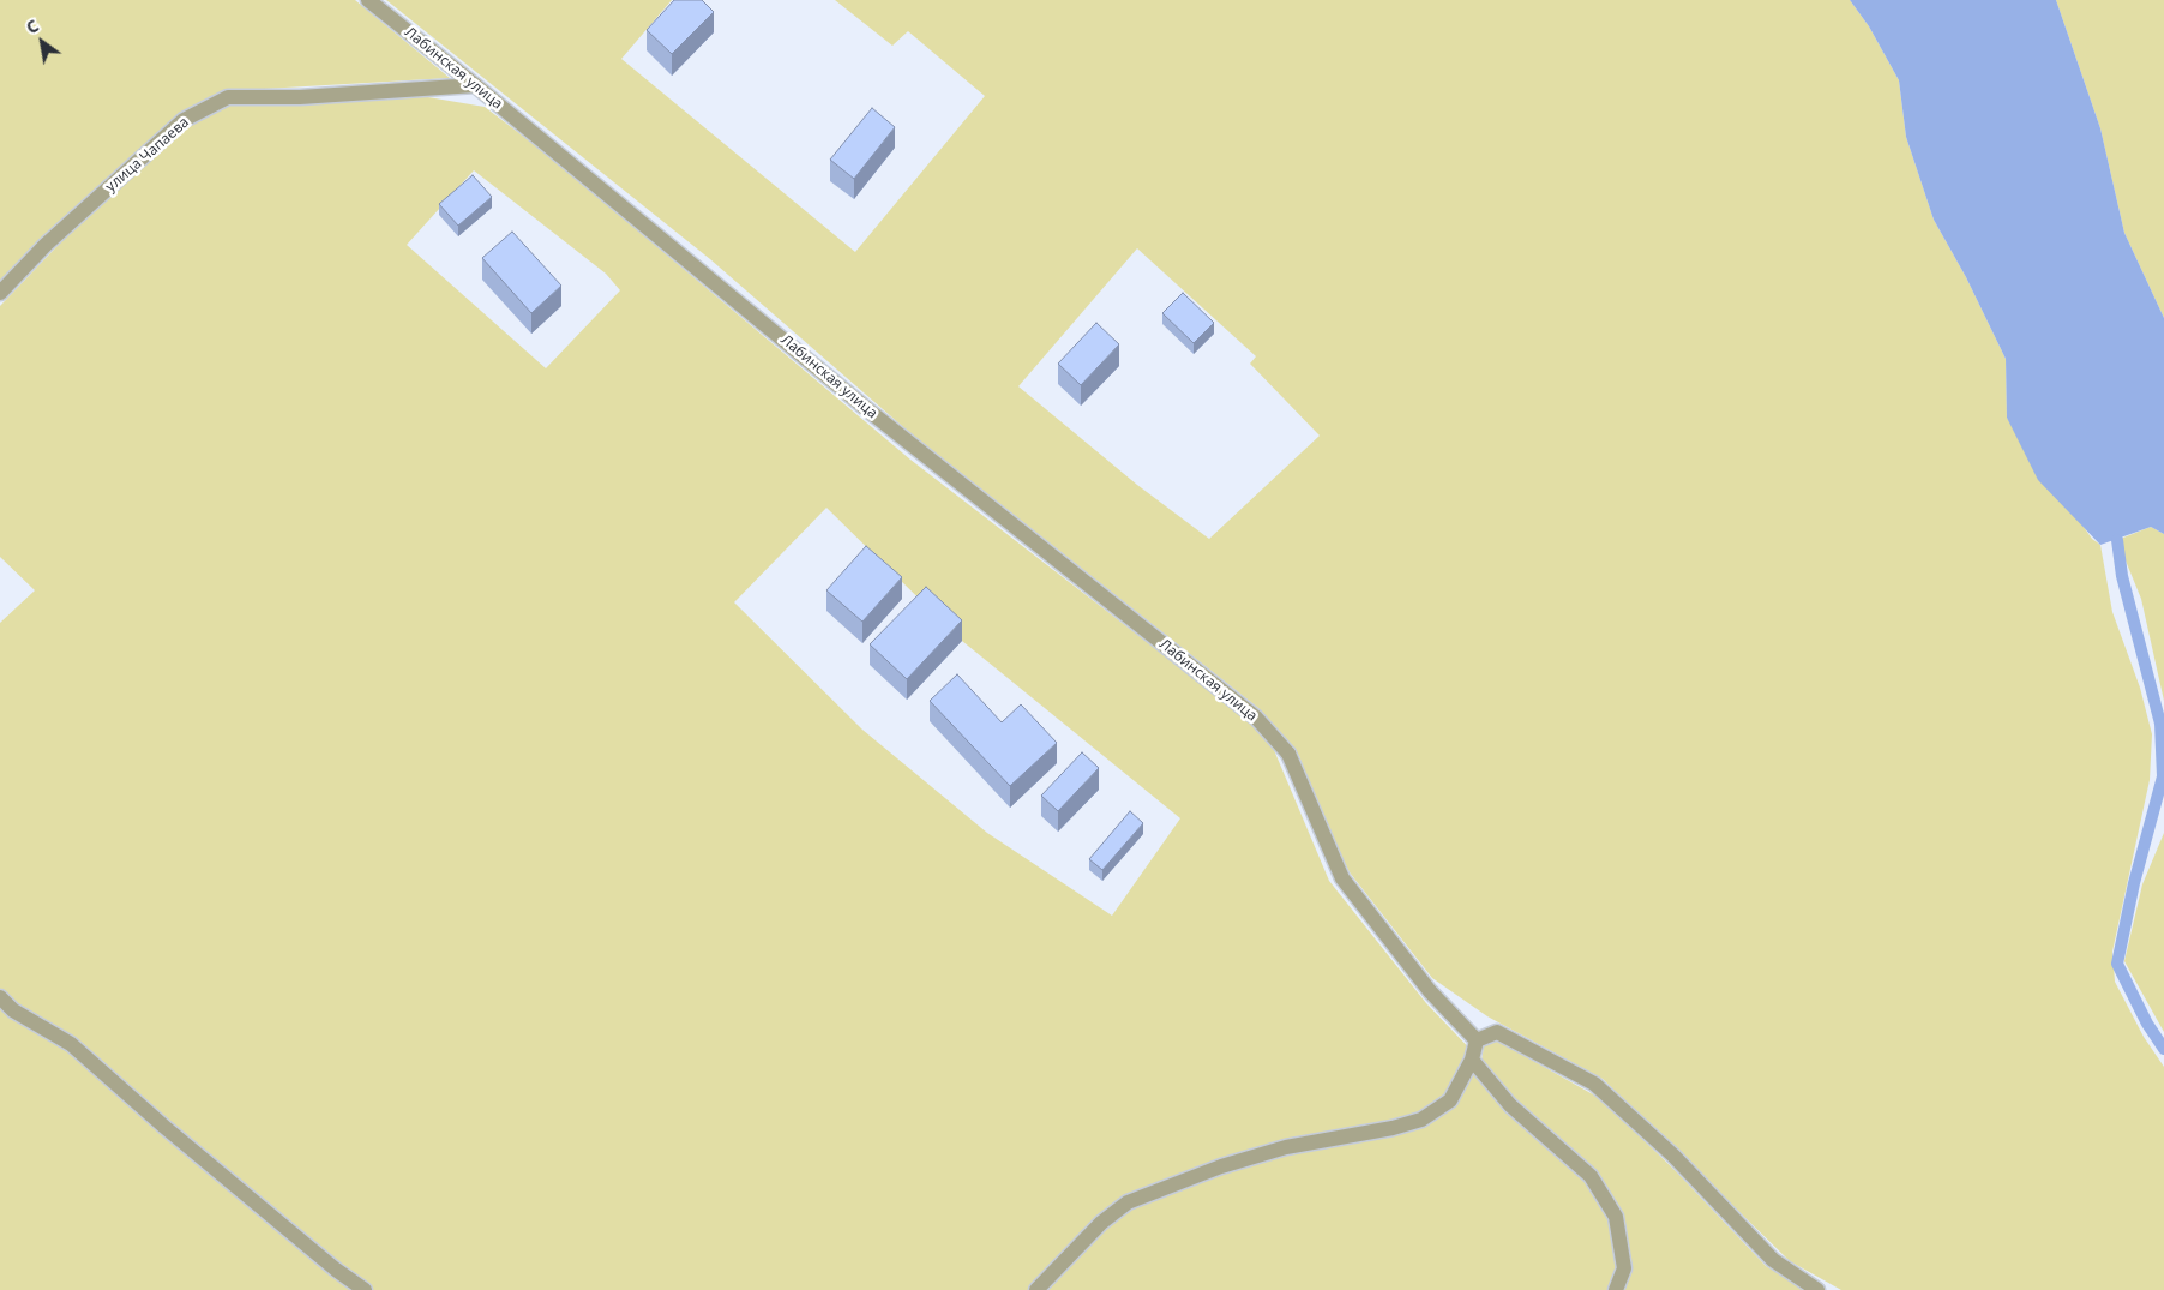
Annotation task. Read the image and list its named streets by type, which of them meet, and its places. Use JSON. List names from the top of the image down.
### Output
{
  "streets": {
    "street": ["Лабинская улица", "улица Чапаева"]
  },
  "crossings": [
    ["Лабинская улица", "улица Чапаева"]
  ],
  "north": "top left"
}
